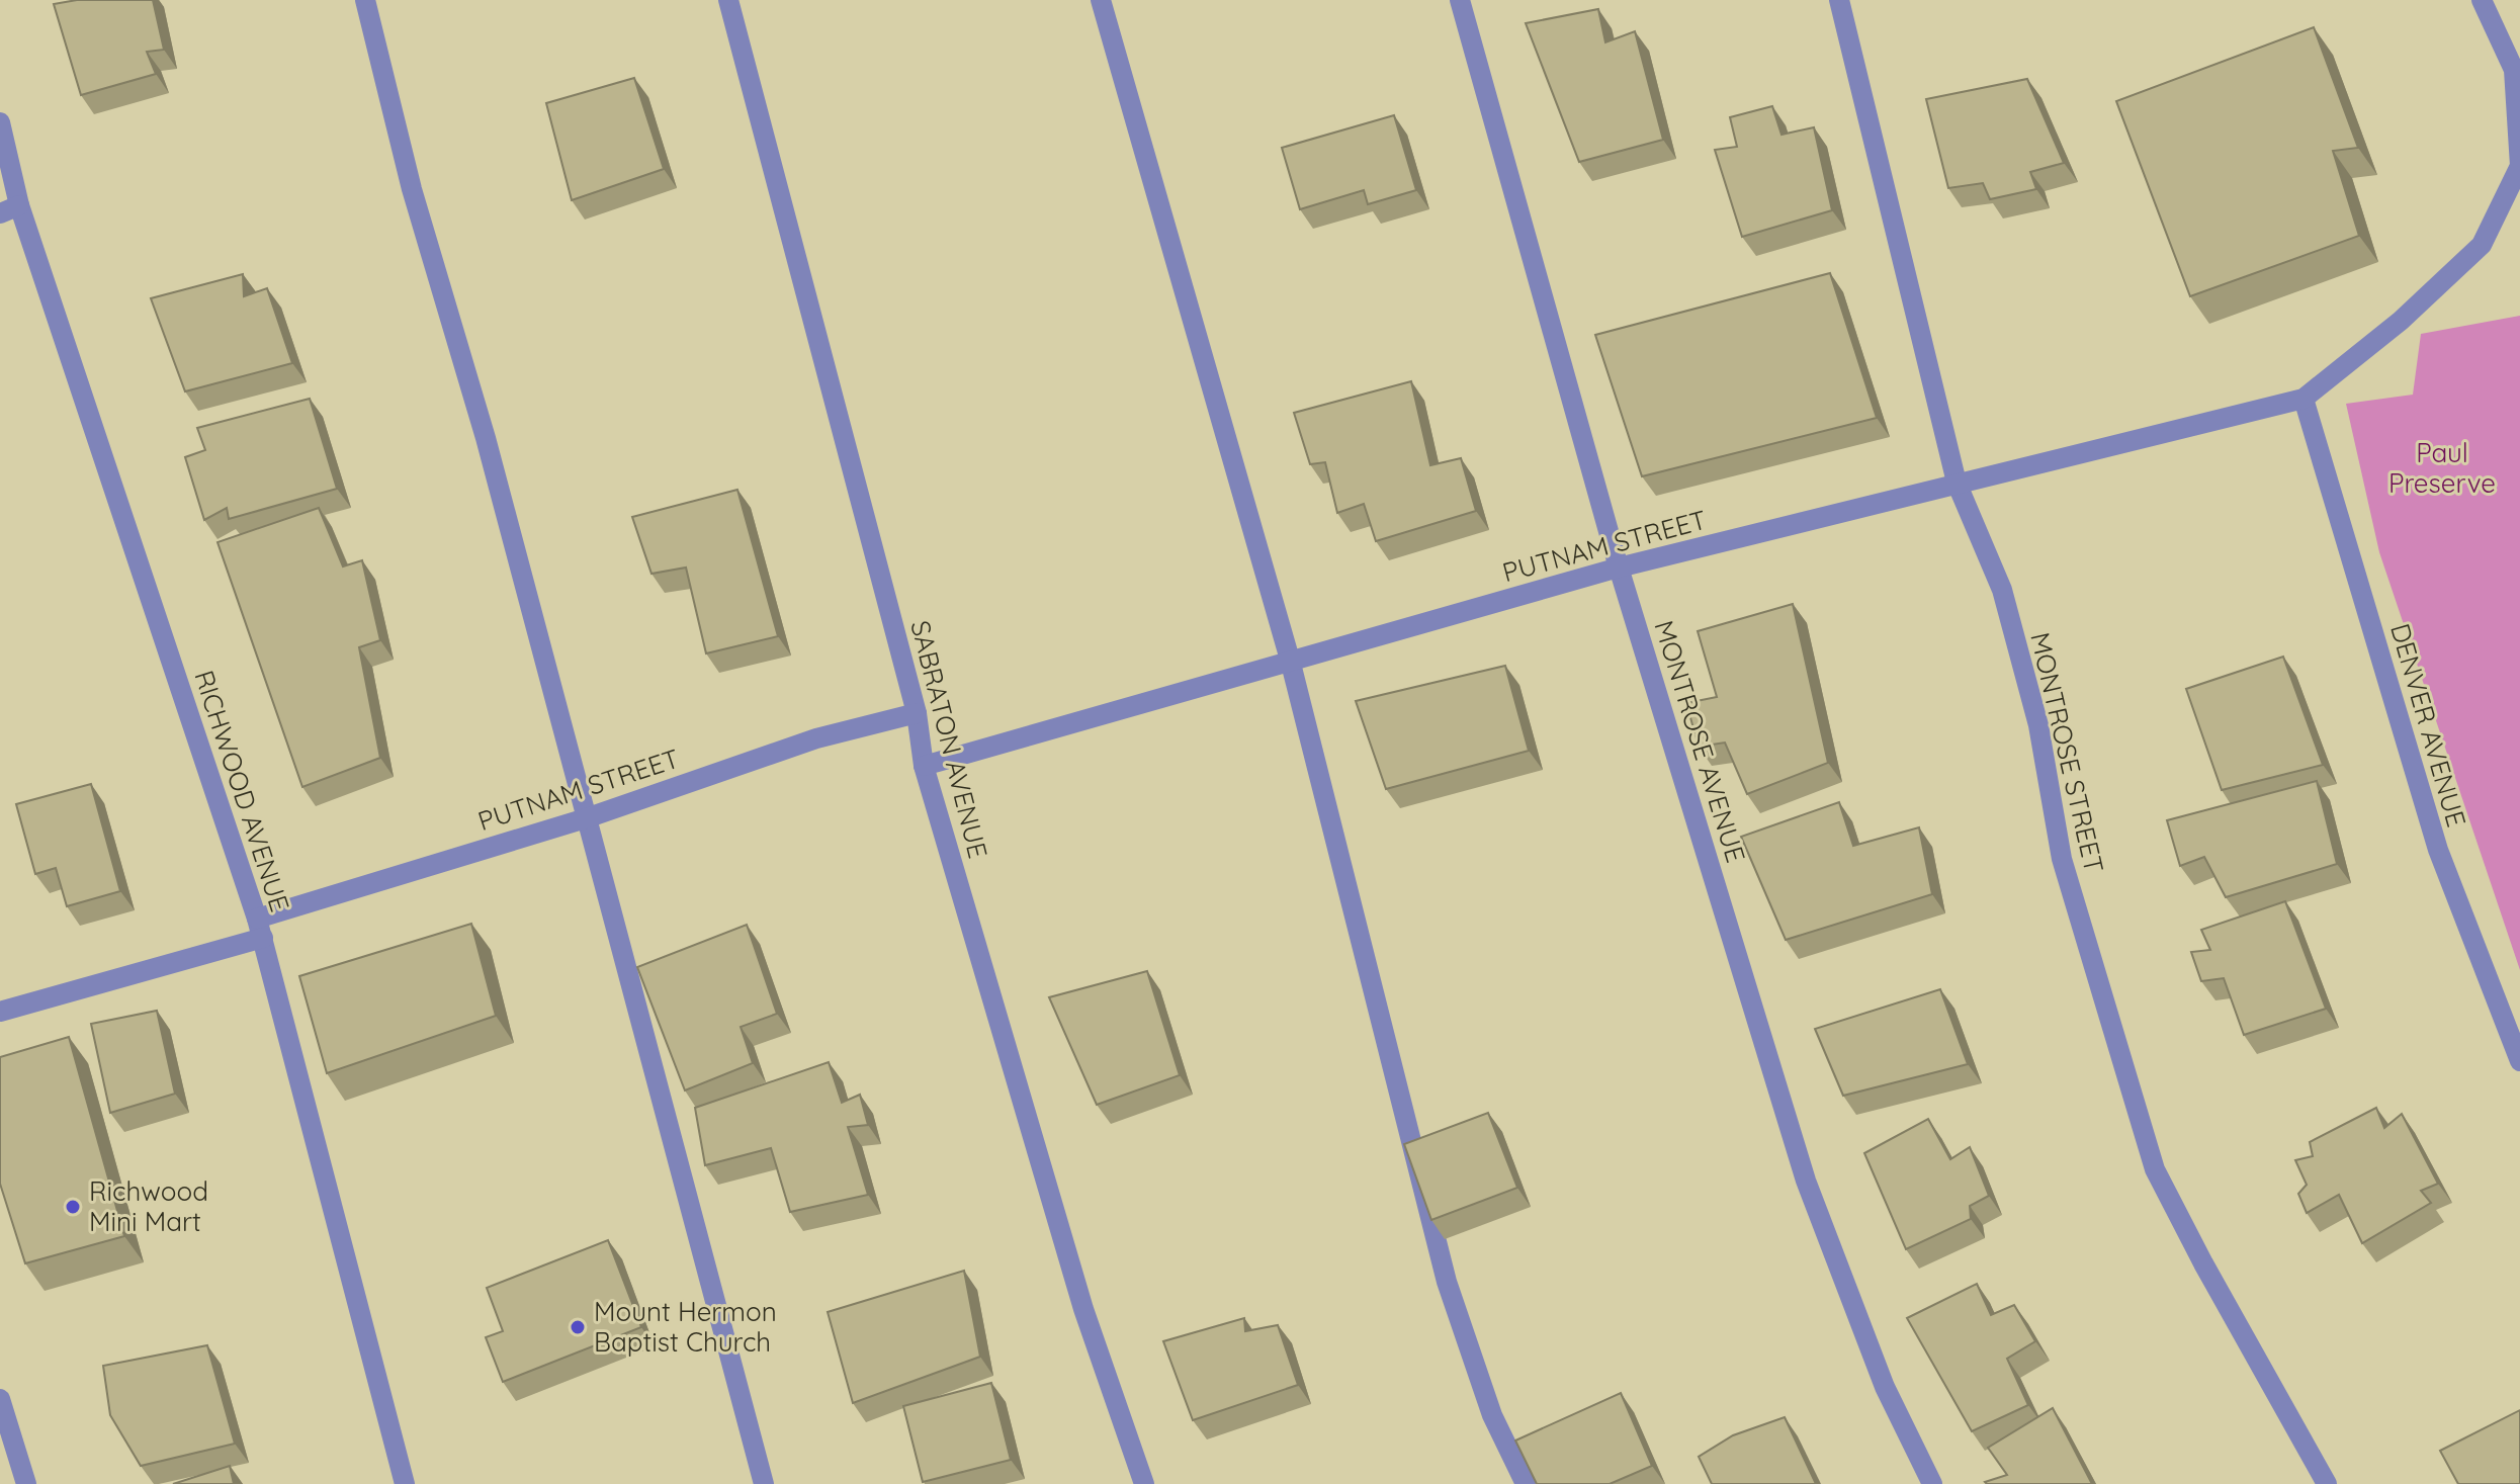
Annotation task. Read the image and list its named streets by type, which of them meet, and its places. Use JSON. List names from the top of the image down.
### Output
{
  "streets": {
    "street": [
      "PUTNAM STREET",
      "DENVER AVENUE",
      "SABRATON AVENUE",
      "MONTROSE AVENUE",
      "MONTROSE STREET",
      "RICHWOOD AVENUE"
    ]
  },
  "crossings": [
    ["PUTNAM STREET", "DENVER AVENUE"],
    ["PUTNAM STREET", "SABRATON AVENUE"],
    ["PUTNAM STREET", "MONTROSE AVENUE"],
    ["PUTNAM STREET", "MONTROSE STREET"],
    ["PUTNAM STREET", "RICHWOOD AVENUE"]
  ],
  "parks": ["Paul Preserve"],
  "places": ["Richwood Mini Mart", "Mount Hermon Baptist Church"]
}
